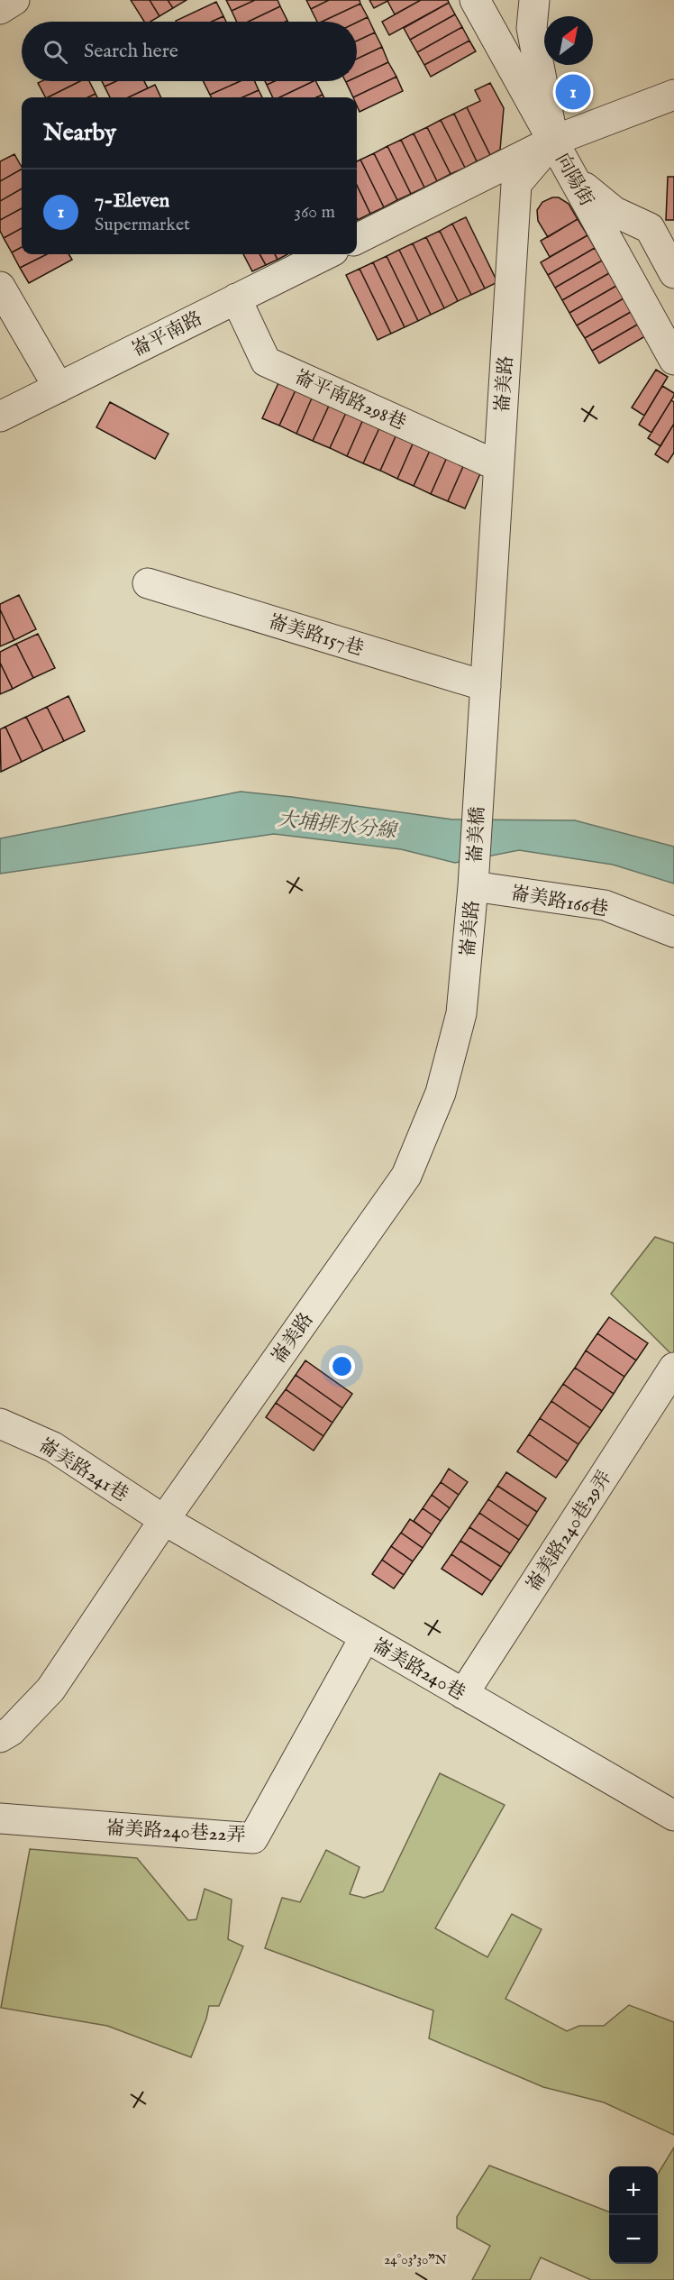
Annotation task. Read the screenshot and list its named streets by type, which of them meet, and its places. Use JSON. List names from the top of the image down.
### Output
{
  "streets": {
    "street": [
      "向陽街",
      "崙平南路",
      "崙美路",
      "崙平南路298巷",
      "崙美路157巷",
      "崙美橋",
      "崙美路166巷",
      "崙美路241巷",
      "崙美路240巷29弄",
      "崙美路240巷",
      "崙美路240巷22弄"
    ]
  },
  "crossings": [
    ["向陽街", "崙美路"],
    ["崙平南路", "崙平南路298巷"],
    ["崙美路", "崙平南路298巷"],
    ["崙美路", "崙美路157巷"],
    ["崙美路", "崙美橋"],
    ["崙美路", "崙美路166巷"],
    ["崙美路", "崙美路241巷"],
    ["崙美路", "崙美路240巷"],
    ["崙美橋", "崙美路166巷"],
    ["崙美路241巷", "崙美路240巷"],
    ["崙美路240巷29弄", "崙美路240巷"],
    ["崙美路240巷", "崙美路240巷22弄"]
  ],
  "water": ["大埔排水分線"],
  "north": "top right",
  "page": {
    "search": "Search here",
    "pins": "1",
    "heading": "Nearby",
    "list": [
      {
        "mark": "1",
        "name": "7-Eleven",
        "note": "Supermarket",
        "value": "360 m"
      }
    ],
    "map_buttons": ["+", "−"]
  },
  "coordinates": ["24°03'30\"N"]
}
